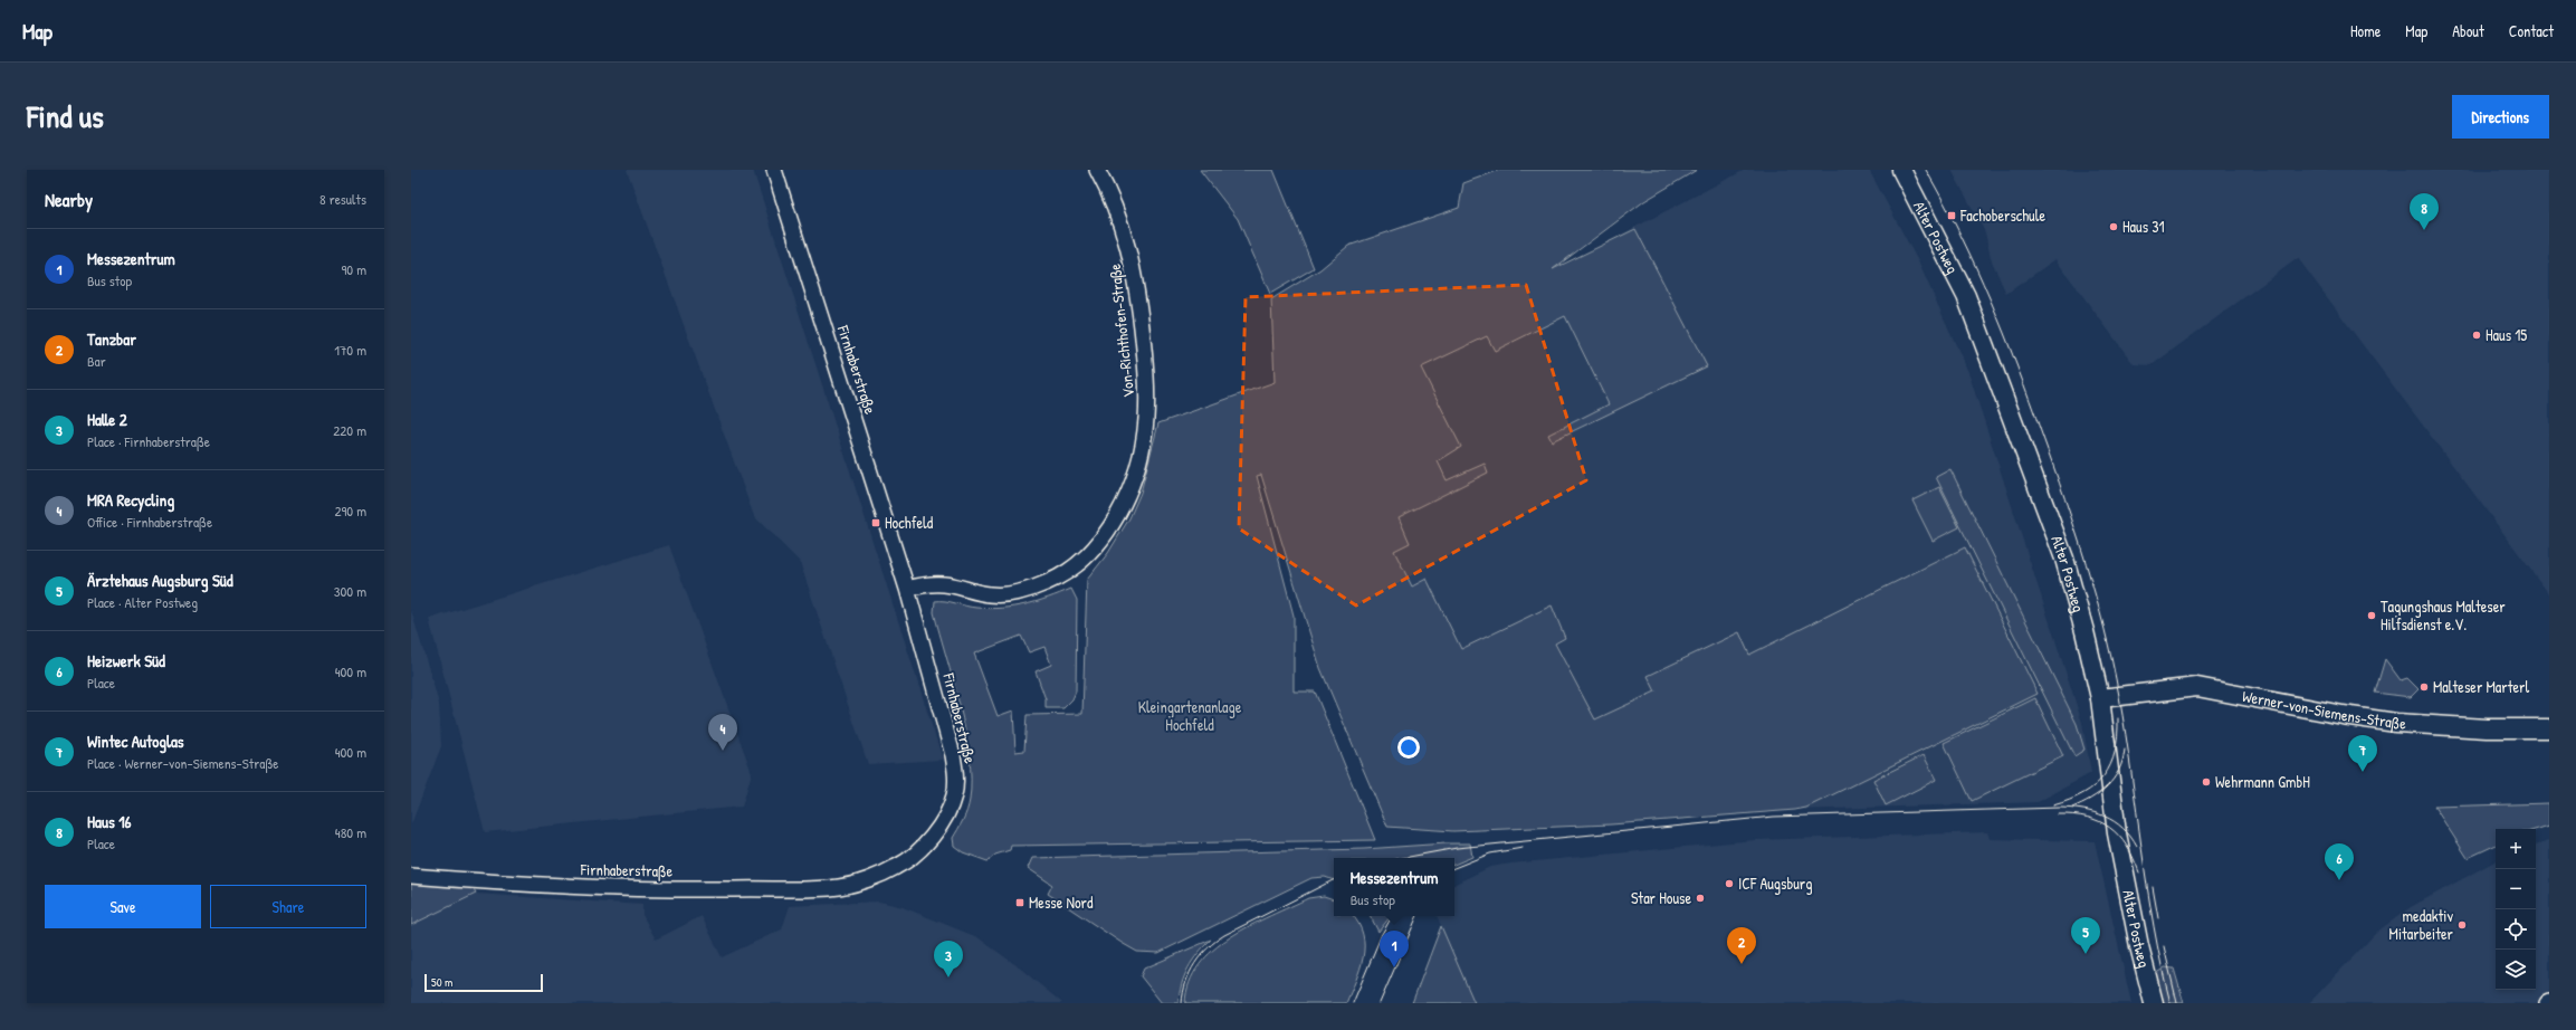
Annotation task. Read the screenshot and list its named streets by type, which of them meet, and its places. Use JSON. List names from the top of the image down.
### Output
{
  "streets": {
    "street": [
      "Alter Postweg",
      "Von-Richthofen-Straße",
      "Firnhaberstraße",
      "Werner-von-Siemens-Straße"
    ]
  },
  "crossings": [
    ["Alter Postweg", "Werner-von-Siemens-Straße"],
    ["Von-Richthofen-Straße", "Firnhaberstraße"]
  ],
  "parks": ["Kleingartenanlage Hochfeld"],
  "places": {
    "transit": ["Fachoberschule", "Hochfeld", "Messe Nord"],
    "other": [
      "Haus 31",
      "Haus 15",
      "Tagungshaus Malteser Hilfsdienst e.V.",
      "Malteser Marterl",
      "Wehrmann GmbH",
      "ICF Augsburg",
      "Star House",
      "medaktiv Mitarbeiter"
    ]
  },
  "scale_bar": "50 m",
  "page": {
    "header": "Map",
    "nav": [
      "Home",
      "Map",
      "About",
      "Contact"
    ],
    "title": "Find us",
    "buttons": [
      "Directions",
      ["Save", "Share"]
    ],
    "heading": ["Nearby", "8 results"],
    "pins": [
      "8",
      "4",
      "7",
      "6",
      "5",
      "2",
      "1",
      "3"
    ],
    "list": [
      {
        "mark": "1",
        "name": "Messezentrum",
        "note": "Bus stop",
        "value": "90 m"
      },
      {
        "mark": "2",
        "name": "Tanzbar",
        "note": "Bar",
        "value": "170 m"
      },
      {
        "mark": "3",
        "name": "Halle 2",
        "note": "Place · Firnhaberstraße",
        "value": "220 m"
      },
      {
        "mark": "4",
        "name": "MRA Recycling",
        "note": "Office · Firnhaberstraße",
        "value": "290 m"
      },
      {
        "mark": "5",
        "name": "Ärztehaus Augsburg Süd",
        "note": "Place · Alter Postweg",
        "value": "300 m"
      },
      {
        "mark": "6",
        "name": "Heizwerk Süd",
        "note": "Place",
        "value": "400 m"
      },
      {
        "mark": "7",
        "name": "Wintec Autoglas",
        "note": "Place · Werner-von-Siemens-Straße",
        "value": "400 m"
      },
      {
        "mark": "8",
        "name": "Haus 16",
        "note": "Place",
        "value": "480 m"
      }
    ],
    "map_buttons": ["+", "−"],
    "popup": ["Messezentrum", "Bus stop"],
    "scale": "50 m"
  }
}
